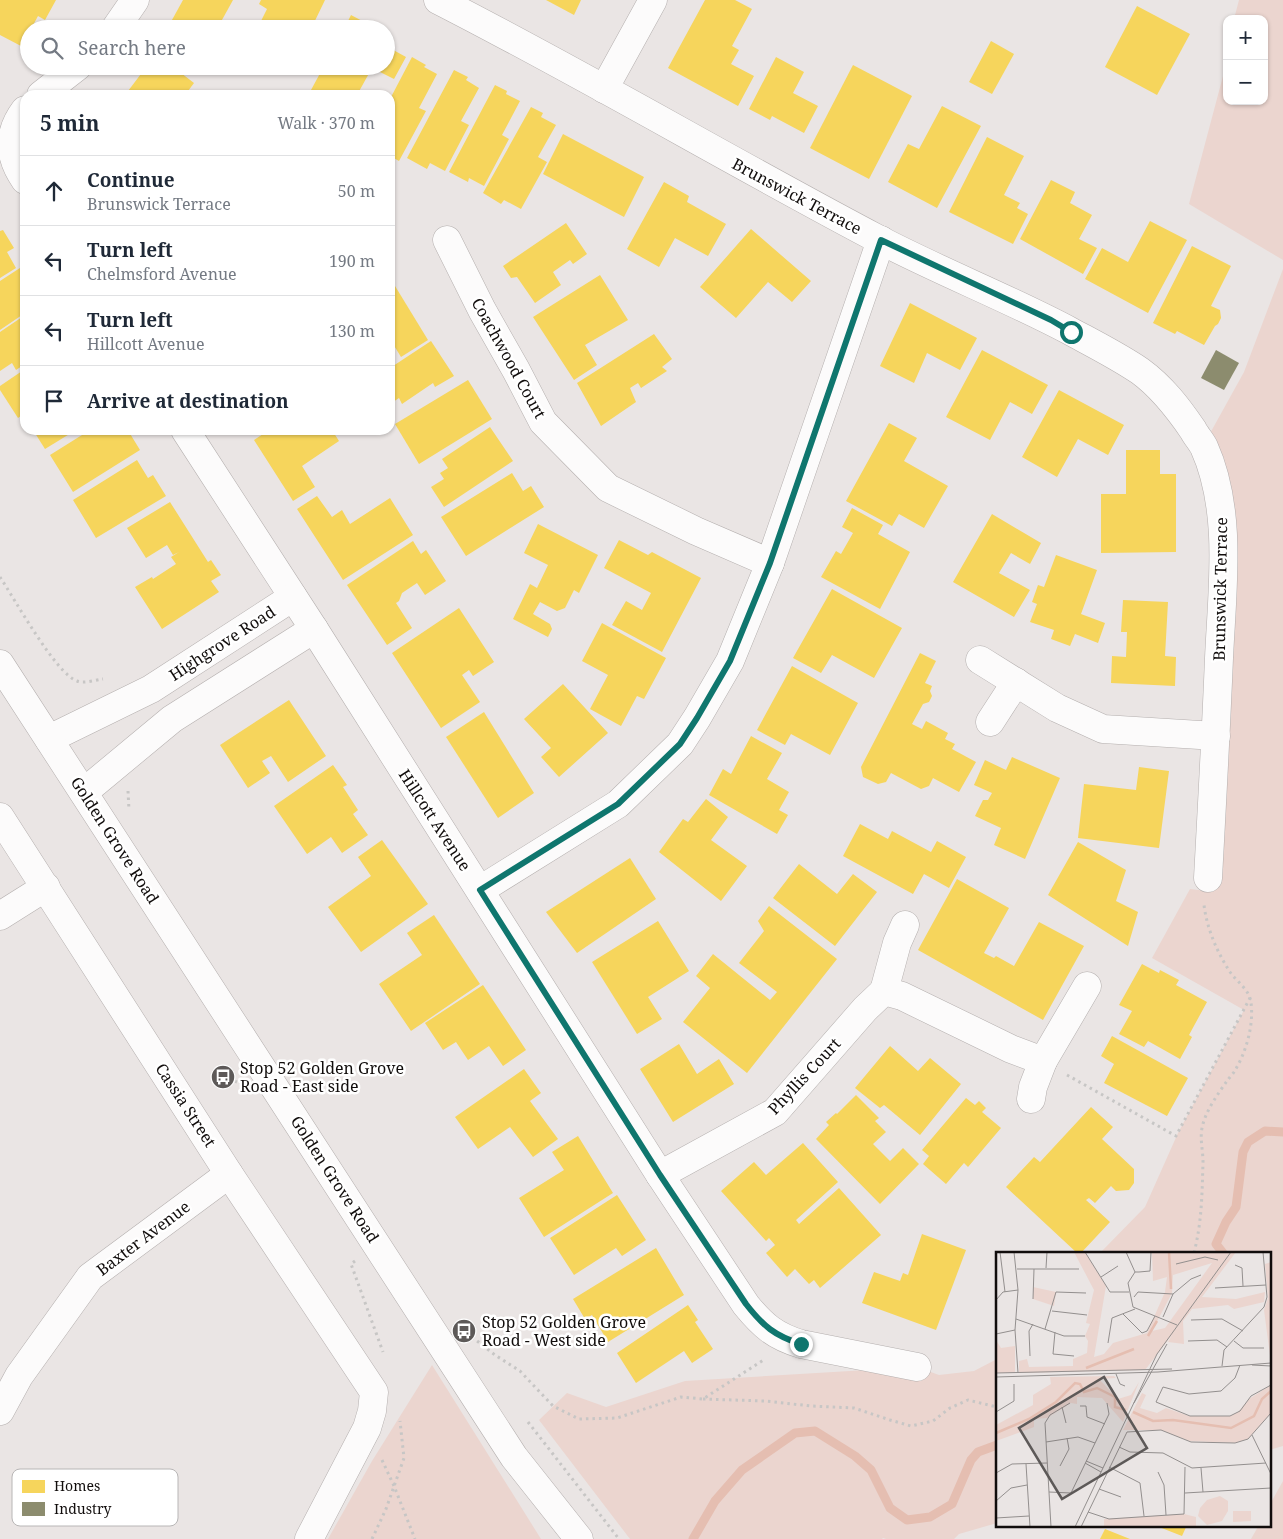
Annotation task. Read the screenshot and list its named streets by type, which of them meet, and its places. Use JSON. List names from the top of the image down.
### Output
{
  "streets": {
    "street": [
      "Brunswick Terrace",
      "Coachwood Court",
      "Highgrove Road",
      "Hillcott Avenue",
      "Golden Grove Road",
      "Phyllis Court",
      "Cassia Street",
      "Baxter Avenue"
    ]
  },
  "crossings": [
    ["Highgrove Road", "Hillcott Avenue"],
    ["Highgrove Road", "Golden Grove Road"],
    ["Hillcott Avenue", "Phyllis Court"],
    ["Cassia Street", "Baxter Avenue"]
  ],
  "places": {
    "bus stop": ["Stop 52 Golden Grove Road - East side", "Stop 52 Golden Grove Road - West side"]
  },
  "legend": ["Homes", "Industry"],
  "page": {
    "map_buttons": ["+", "−"],
    "search": "Search here",
    "heading": ["5 min", "Walk · 370 m"],
    "list": [
      ["Continue", "Brunswick Terrace", "50 m"],
      ["Turn left", "Chelmsford Avenue", "190 m"],
      ["Turn left", "Hillcott Avenue", "130 m"],
      "Arrive at destination"
    ]
  }
}
